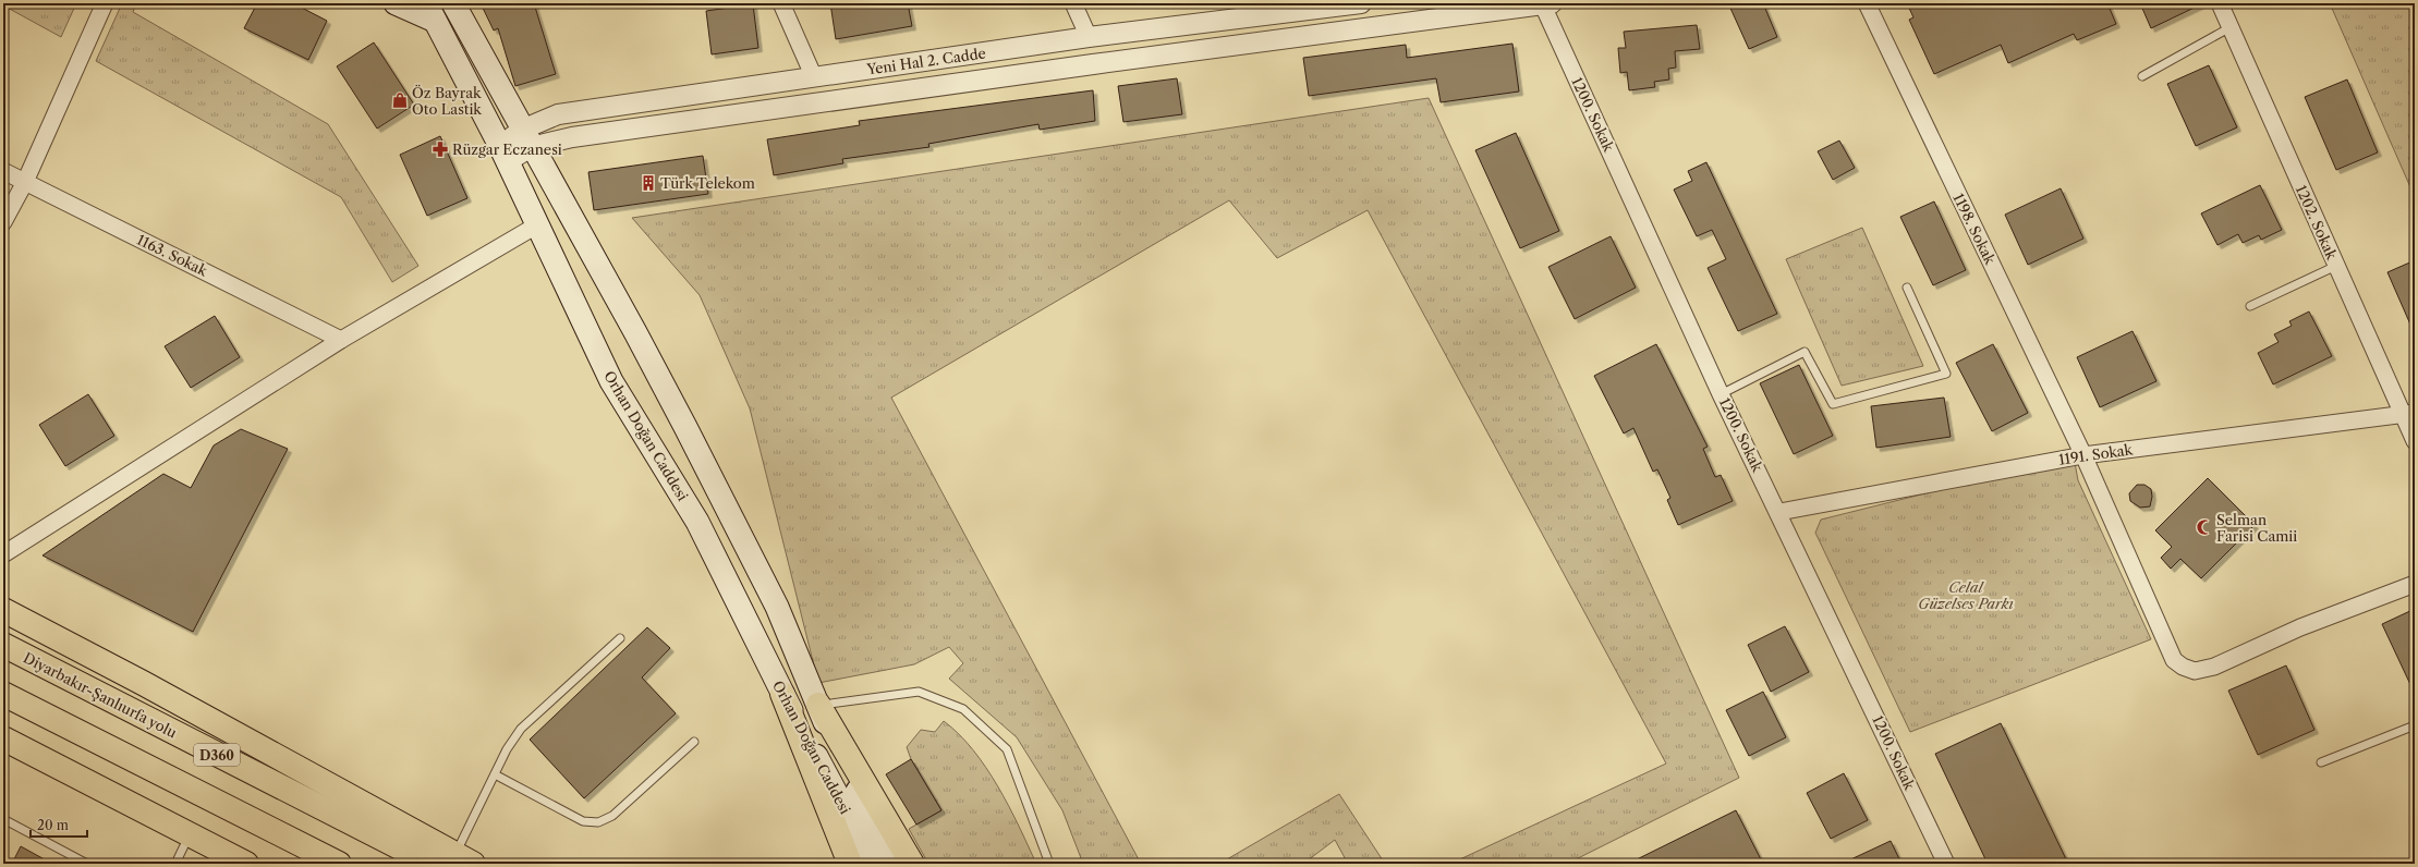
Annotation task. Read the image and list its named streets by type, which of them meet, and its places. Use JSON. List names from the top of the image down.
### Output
{
  "streets": {
    "highway": ["Diyarbakır-Şanlıurfa yolu", "D360"],
    "main road": ["Orhan Doğan Caddesi"],
    "street": [
      "Yeni Hal 2. Cadde",
      "1200. Sokak",
      "1202. Sokak",
      "1198. Sokak",
      "1163. Sokak",
      "1191. Sokak"
    ]
  },
  "crossings": [
    ["Yeni Hal 2. Cadde", "Orhan Doğan Caddesi"],
    ["1200. Sokak", "1191. Sokak"],
    ["1202. Sokak", "1191. Sokak"],
    ["1198. Sokak", "1191. Sokak"]
  ],
  "parks": ["Celal Güzelses Parkı"],
  "places": {
    "shop": ["Öz Bayrak Oto Lastik"],
    "pharmacy": ["Rüzgar Eczanesi"],
    "building": ["Türk Telekom"],
    "mosque": ["Selman Farisi Camii"]
  },
  "scale_bar": "20 m"
}
